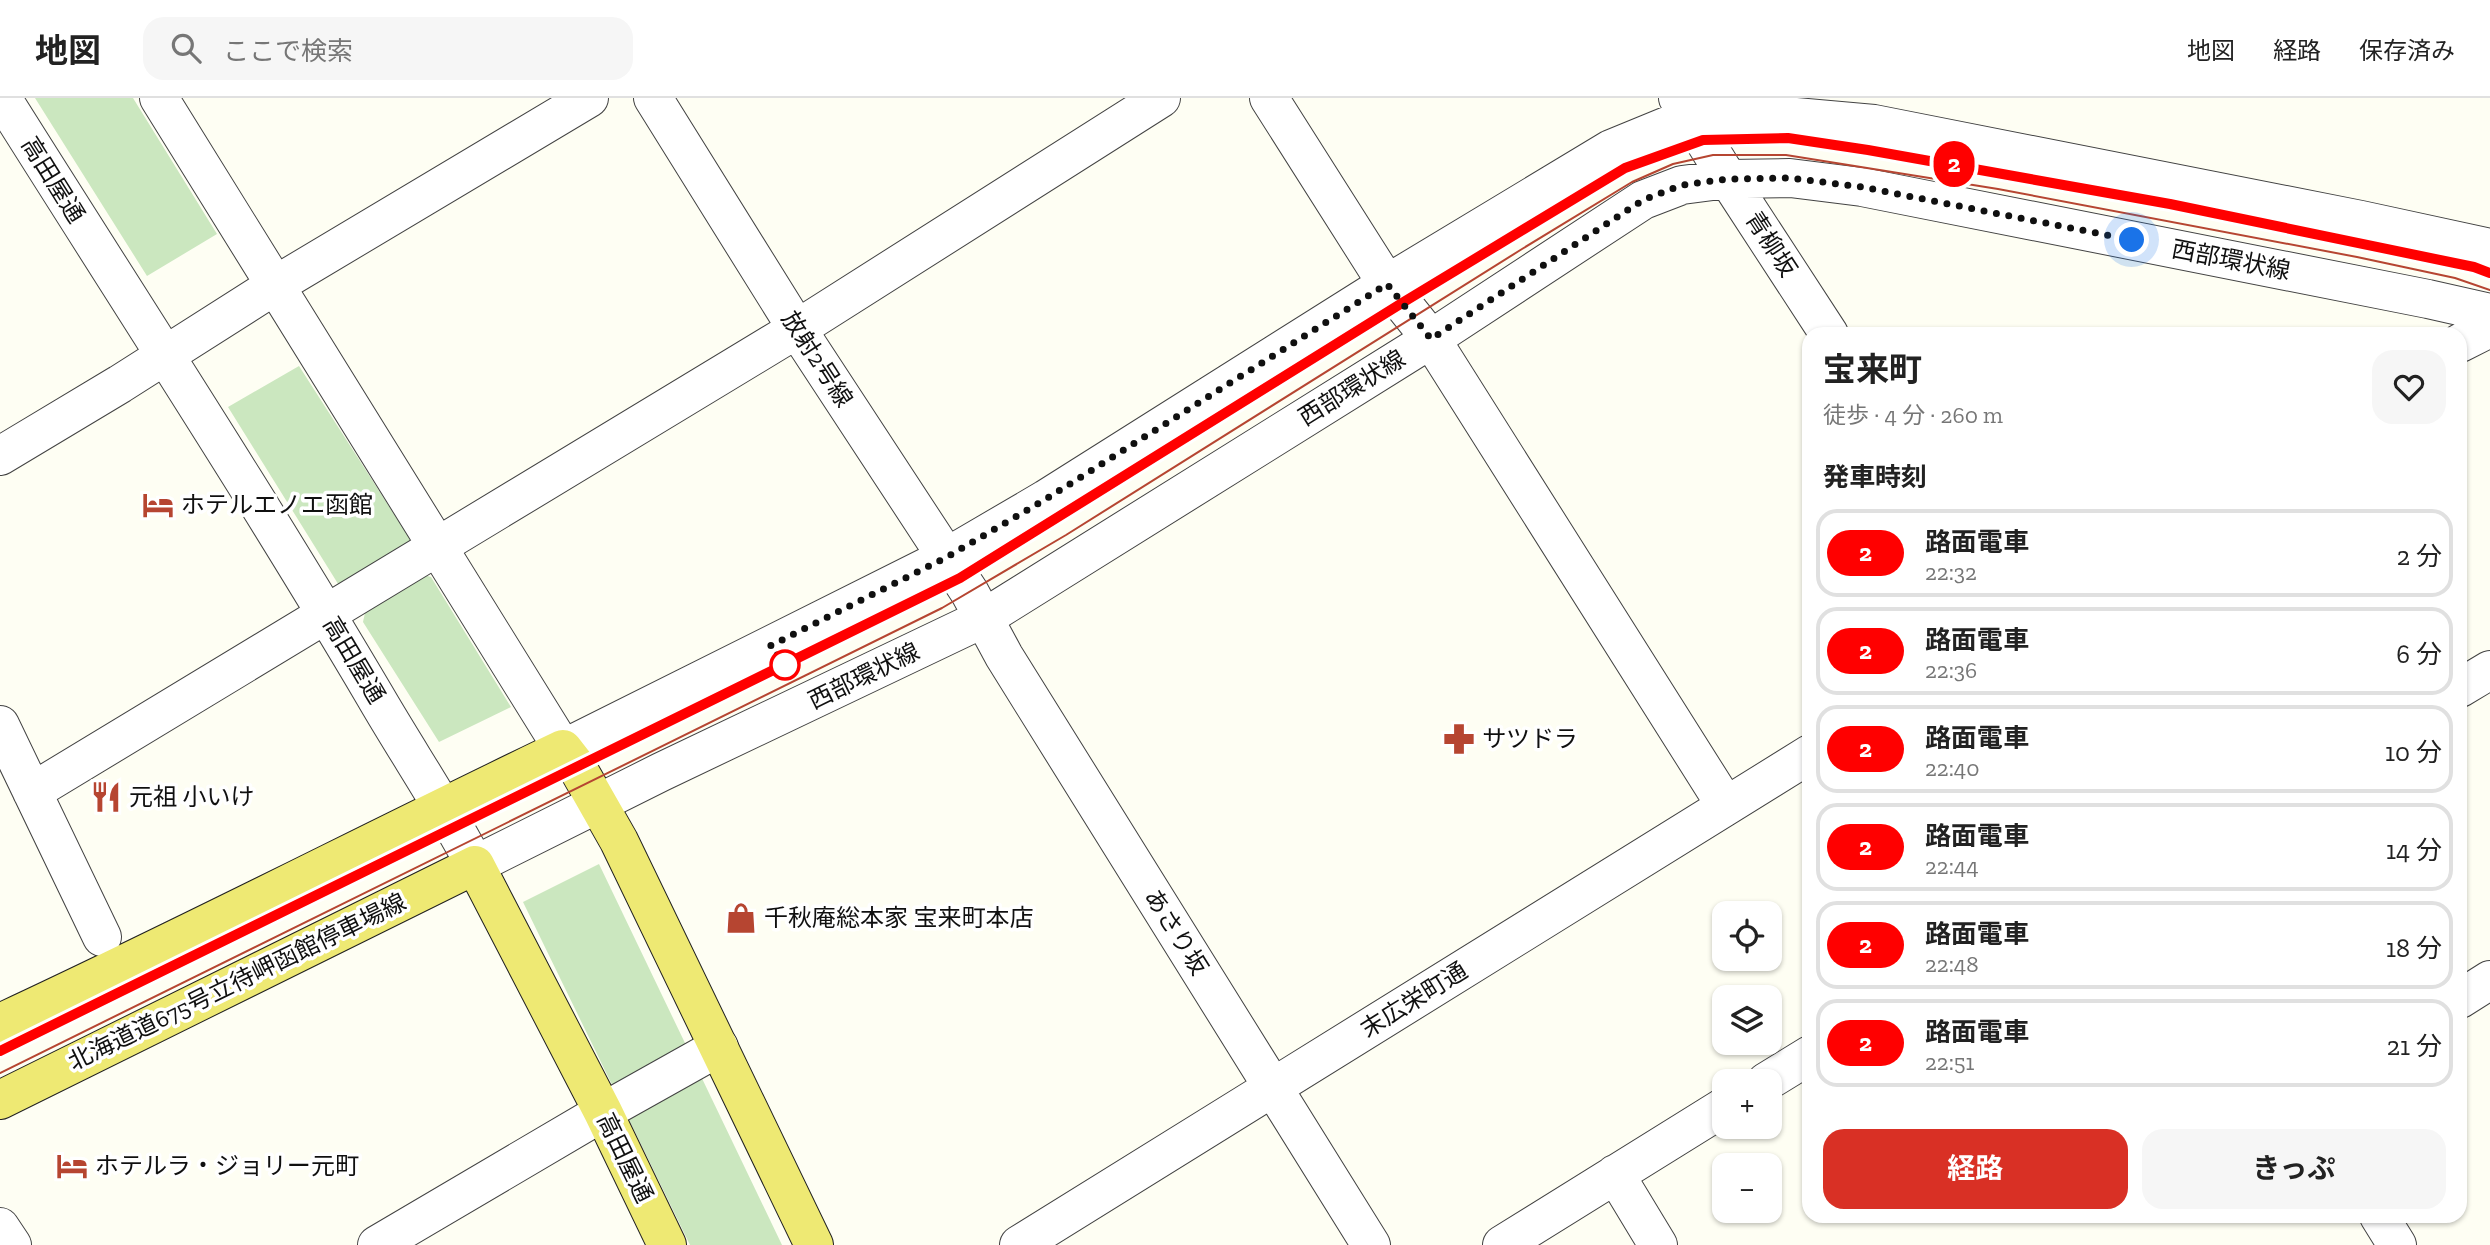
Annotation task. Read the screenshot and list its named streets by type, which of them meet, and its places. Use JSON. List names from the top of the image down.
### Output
{
  "streets": {
    "main road": ["高田屋通", "北海道道675号立待岬函館停車場線"],
    "street": [
      "青柳坂",
      "西部環状線",
      "放射2号線",
      "あさり坂",
      "末広栄町通"
    ]
  },
  "crossings": [
    ["高田屋通", "西部環状線"],
    ["高田屋通", "北海道道675号立待岬函館停車場線"],
    ["青柳坂", "西部環状線"],
    ["西部環状線", "放射2号線"],
    ["西部環状線", "あさり坂"],
    ["西部環状線", "北海道道675号立待岬函館停車場線"],
    ["放射2号線", "あさり坂"],
    ["あさり坂", "末広栄町通"]
  ],
  "places": {
    "hotel": ["ホテルエノエ函館", "ホテルラ・ジョリー元町"],
    "pharmacy": ["サツドラ"],
    "restaurant": ["元祖 小いけ"],
    "shop": ["千秋庵総本家 宝来町本店"]
  },
  "lines": ["tram line 2"],
  "page": {
    "header": "地図",
    "search": "ここで検索",
    "nav": ["地図", "経路", "保存済み"],
    "on_map": "2",
    "heading": [
      ["宝来町", "徒歩 · 4 分 · 260 m"],
      "発車時刻"
    ],
    "list": [
      {
        "mark": "2",
        "name": "路面電車",
        "note": "22:32",
        "value": "2 分"
      },
      {
        "mark": "2",
        "name": "路面電車",
        "note": "22:36",
        "value": "6 分"
      },
      {
        "mark": "2",
        "name": "路面電車",
        "note": "22:40",
        "value": "10 分"
      },
      {
        "mark": "2",
        "name": "路面電車",
        "note": "22:44",
        "value": "14 分"
      },
      {
        "mark": "2",
        "name": "路面電車",
        "note": "22:48",
        "value": "18 分"
      },
      {
        "mark": "2",
        "name": "路面電車",
        "note": "22:51",
        "value": "21 分"
      }
    ],
    "map_buttons": ["+", "−"],
    "buttons": ["経路", "きっぷ"]
  }
}
